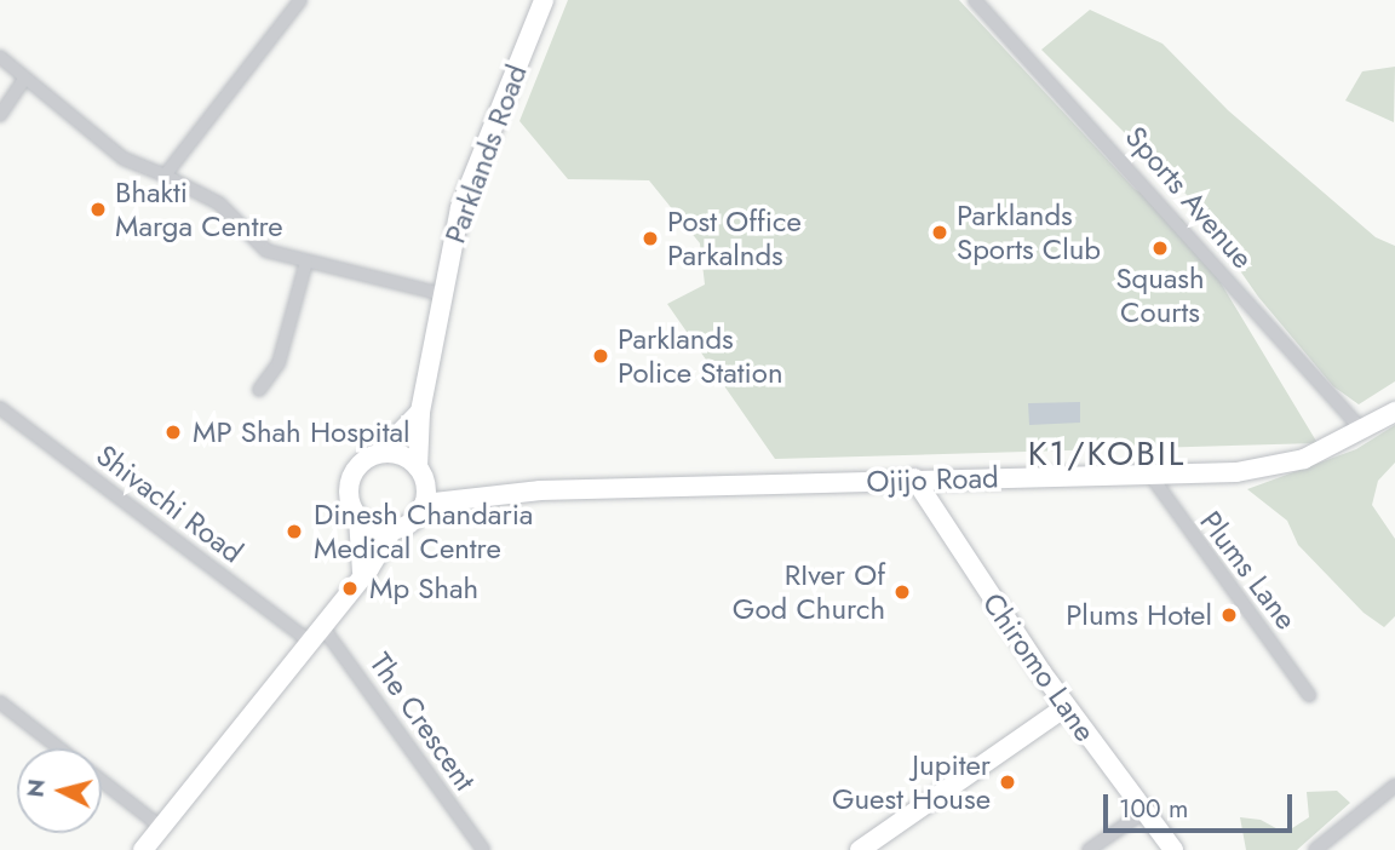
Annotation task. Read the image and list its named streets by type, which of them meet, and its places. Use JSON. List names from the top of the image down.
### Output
{
  "streets": {
    "main road": ["Parklands Road", "Ojijo Road", "Chiromo Lane"],
    "street": [
      "Sports Avenue",
      "Shivachi Road",
      "Plums Lane",
      "The Crescent"
    ]
  },
  "crossings": [
    ["Parklands Road", "Ojijo Road"],
    ["Sports Avenue", "Ojijo Road"],
    ["Ojijo Road", "Plums Lane"],
    ["Ojijo Road", "Chiromo Lane"]
  ],
  "districts": ["K1/KOBIL"],
  "places": [
    "Bhakti Marga Centre",
    "Parklands Sports Club",
    "Post Office Parkalnds",
    "Squash Courts",
    "Parklands Police Station",
    "MP Shah Hospital",
    "Dinesh Chandaria Medical Centre",
    "Mp Shah",
    "RIver Of God Church",
    "Plums Hotel",
    "Jupiter Guest House"
  ],
  "scale_bar": "100 m",
  "north": "left"
}
